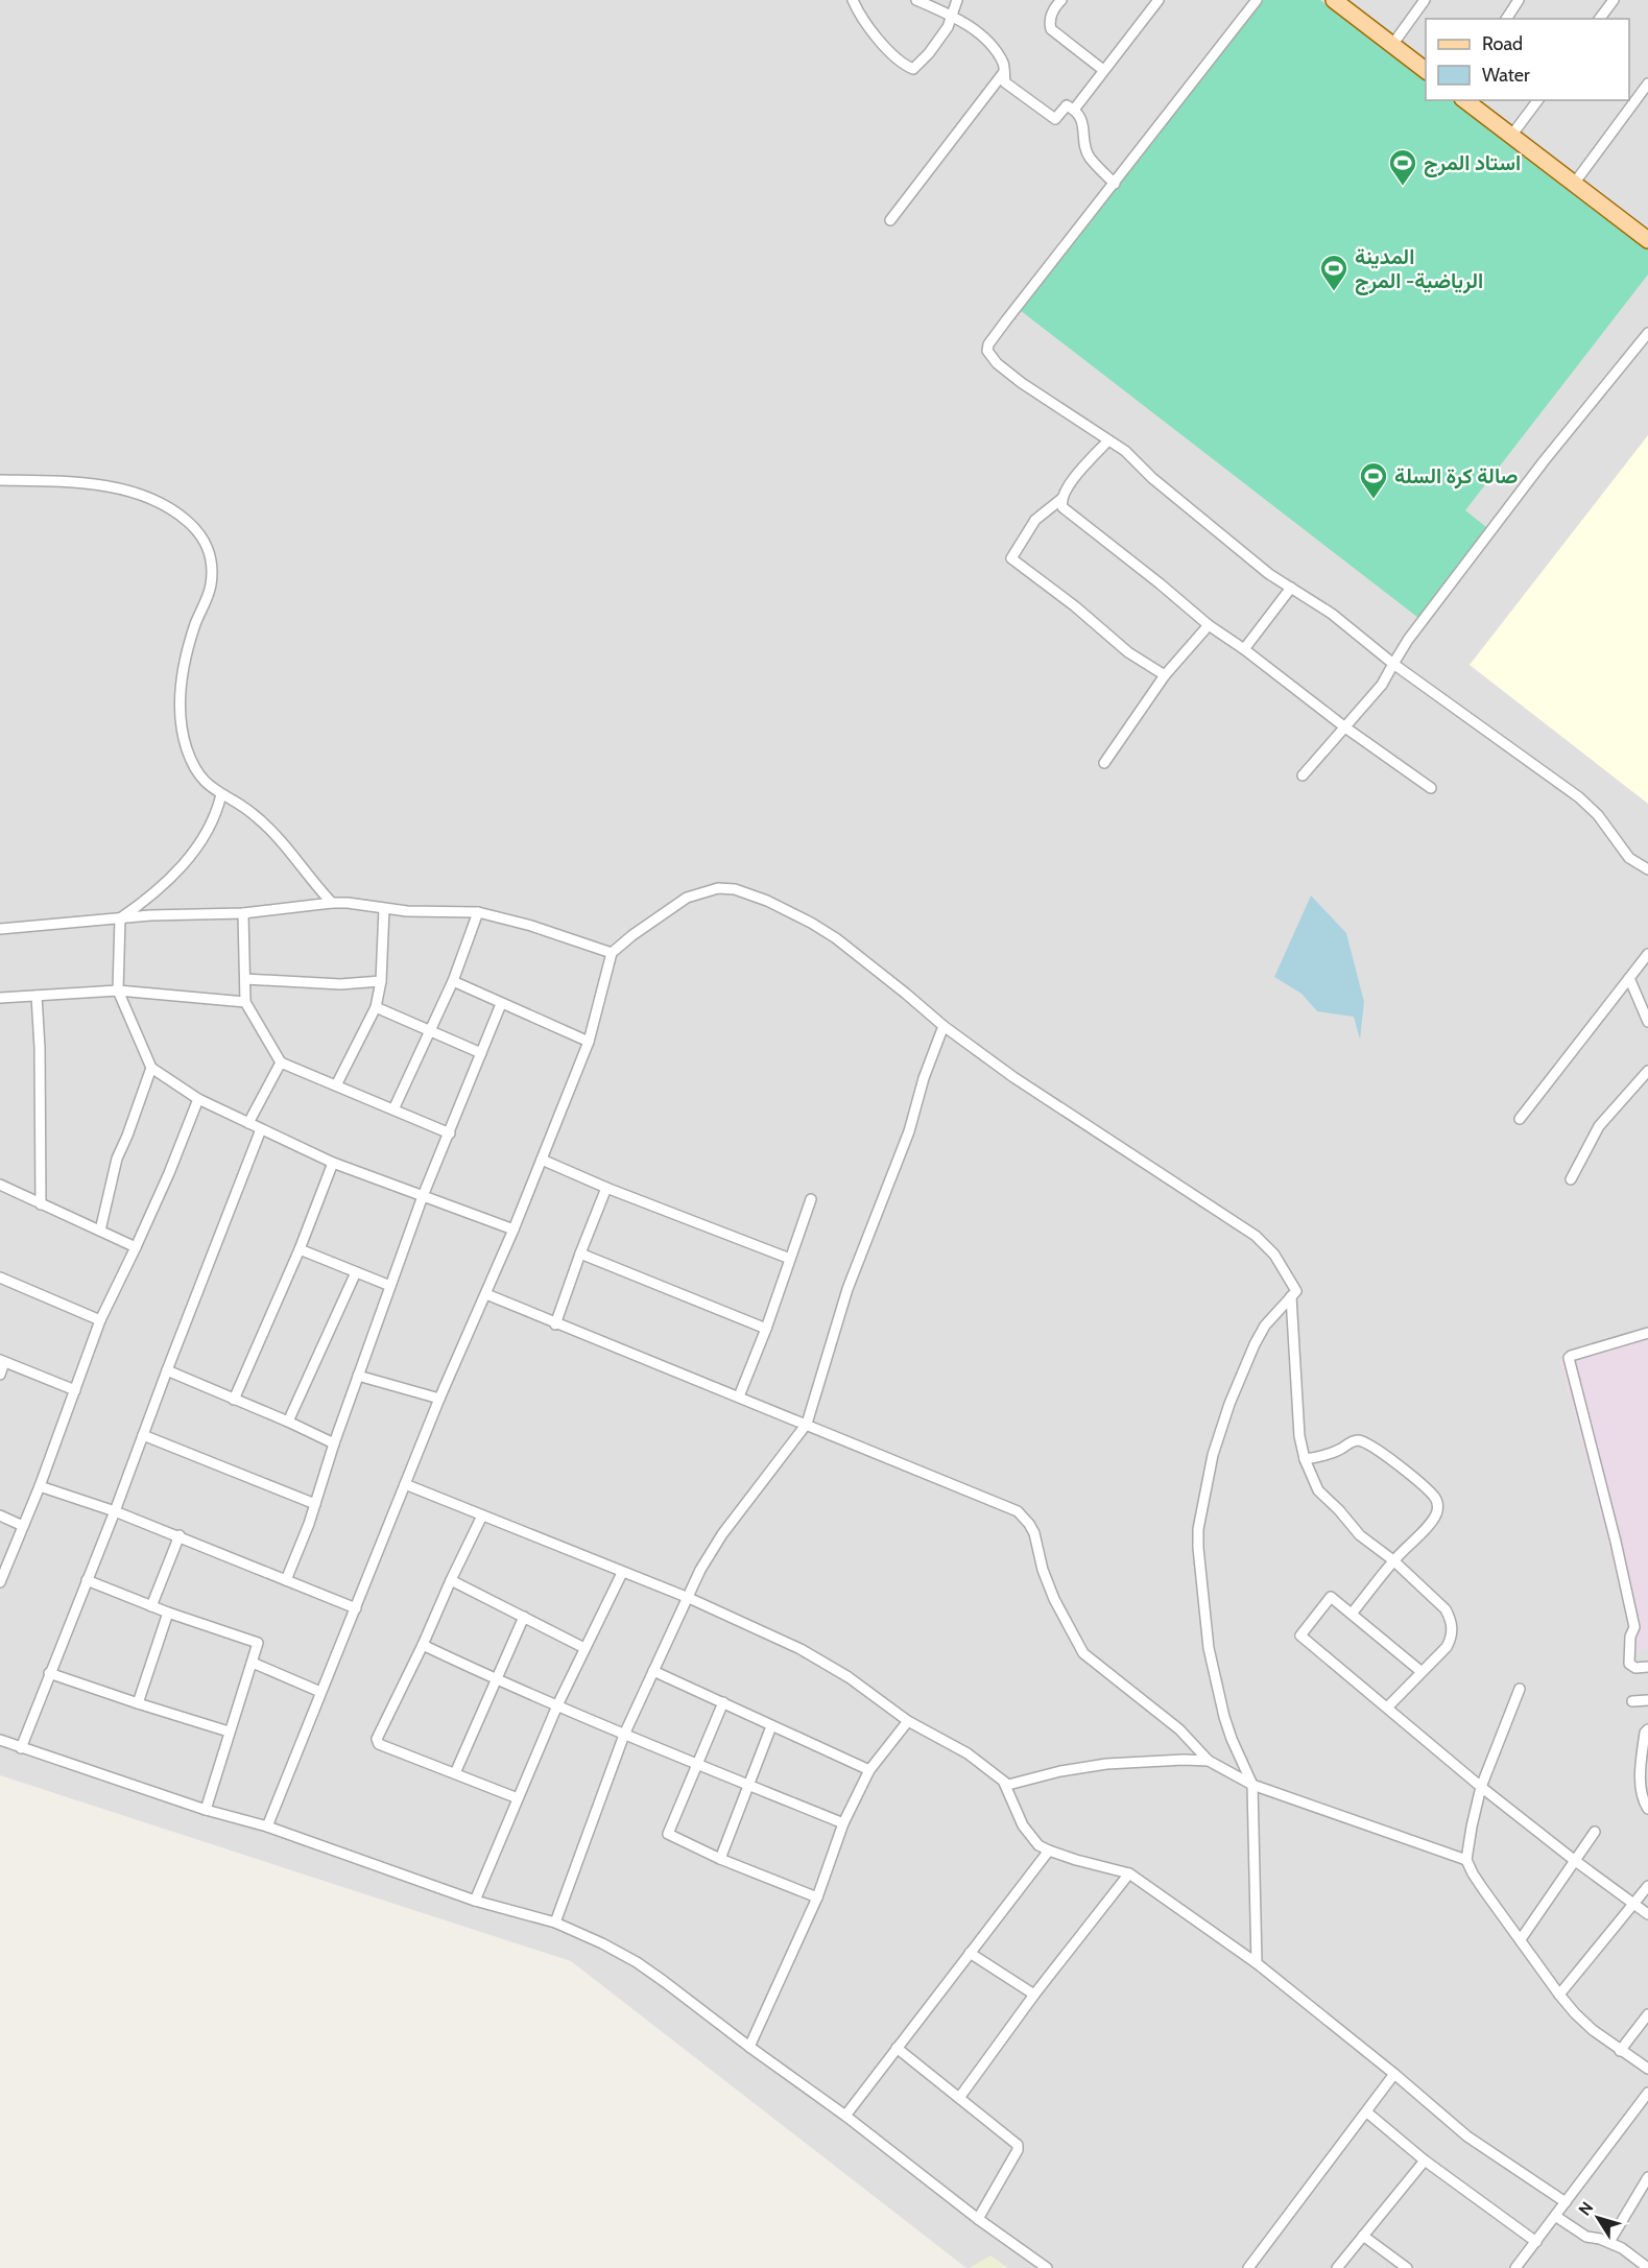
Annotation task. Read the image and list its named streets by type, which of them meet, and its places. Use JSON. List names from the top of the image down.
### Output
{
  "places": {
    "sports": ["استاد المرج", "المدينة الرياضية- المرج", "صالة كرة السلة"]
  },
  "legend": ["Road", "Water"],
  "north": "top left"
}
